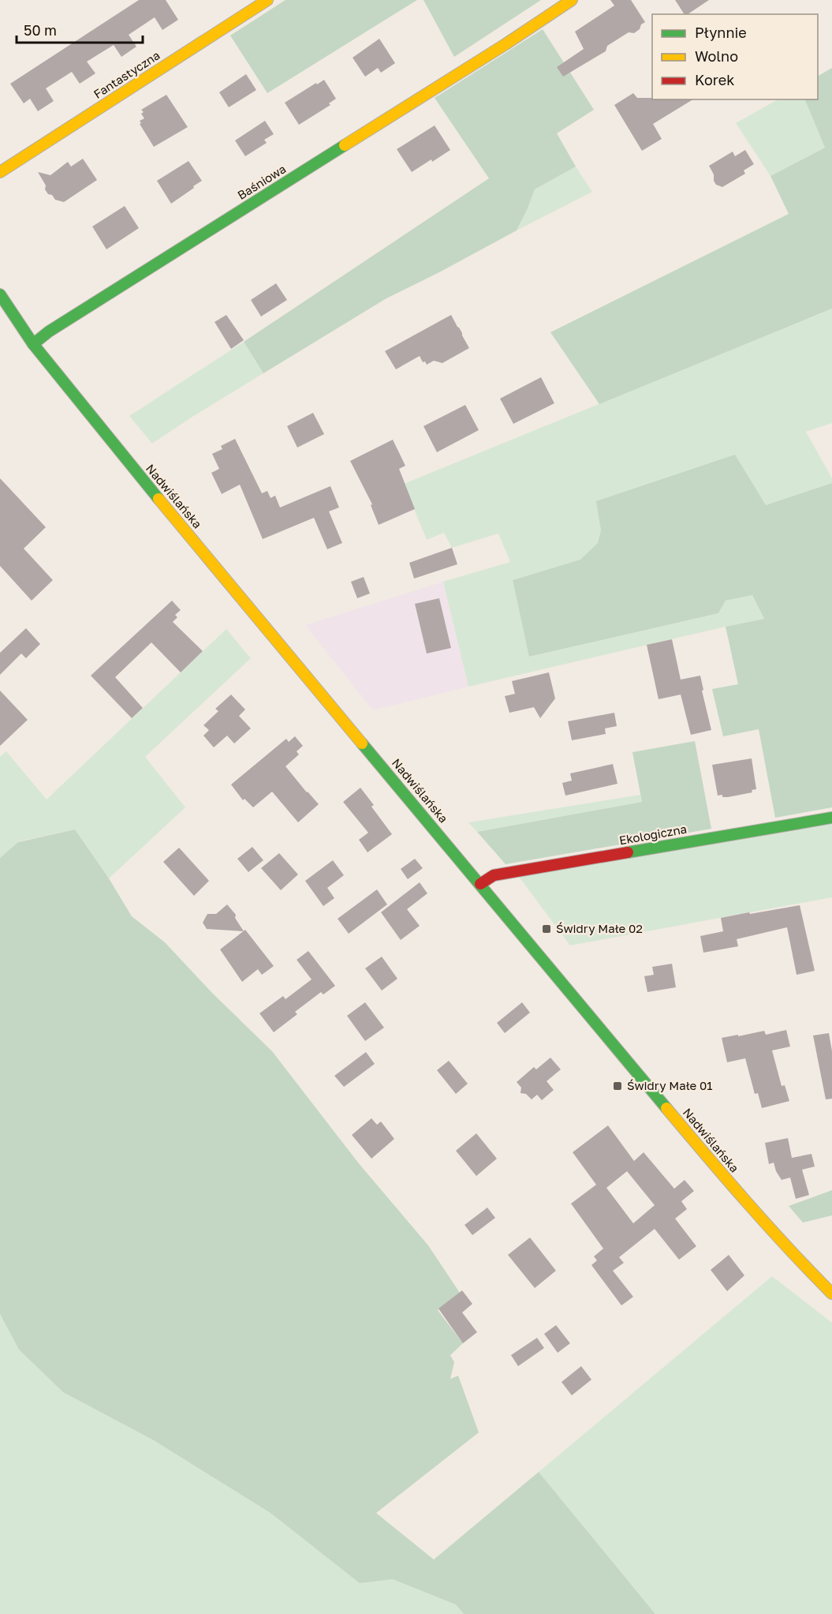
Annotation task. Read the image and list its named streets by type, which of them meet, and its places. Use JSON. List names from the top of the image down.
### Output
{
  "streets": {
    "street": [
      "Fantastyczna",
      "Baśniowa",
      "Nadwiślańska",
      "Ekologiczna"
    ]
  },
  "crossings": [
    ["Baśniowa", "Nadwiślańska"],
    ["Nadwiślańska", "Ekologiczna"]
  ],
  "places": {
    "transit": ["Świdry Małe 02", "Świdry Małe 01"]
  },
  "legend": ["Płynnie", "Wolno", "Korek"],
  "scale_bar": "50 m"
}
